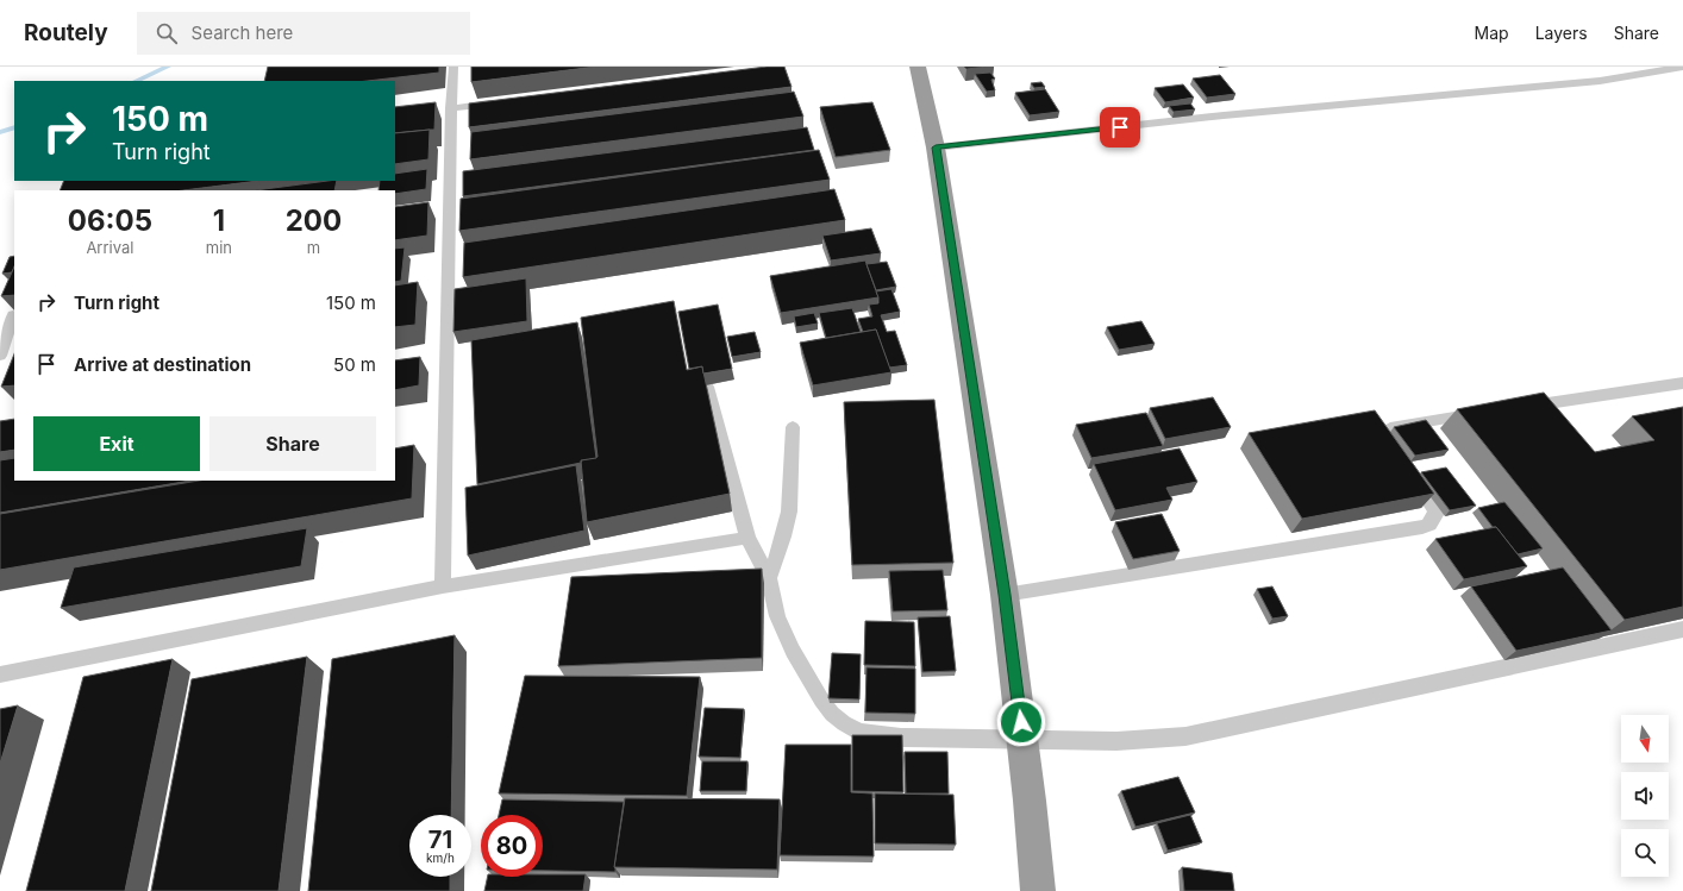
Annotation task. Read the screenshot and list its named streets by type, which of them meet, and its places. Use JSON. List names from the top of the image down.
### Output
{
  "north": "bottom",
  "page": {
    "header": "Routely",
    "search": "Search here",
    "nav": ["Map", "Layers", "Share"],
    "turn": ["150 m", "Turn right"],
    "eta": [
      "06:05",
      "Arrival",
      "1",
      "min",
      "200",
      "m"
    ],
    "list": [
      {
        "name": "Turn right",
        "value": "150 m"
      },
      {
        "name": "Arrive at destination",
        "value": "50 m"
      }
    ],
    "buttons": ["Exit", "Share"],
    "speed": "71 km/h",
    "limit": "80"
  }
}
